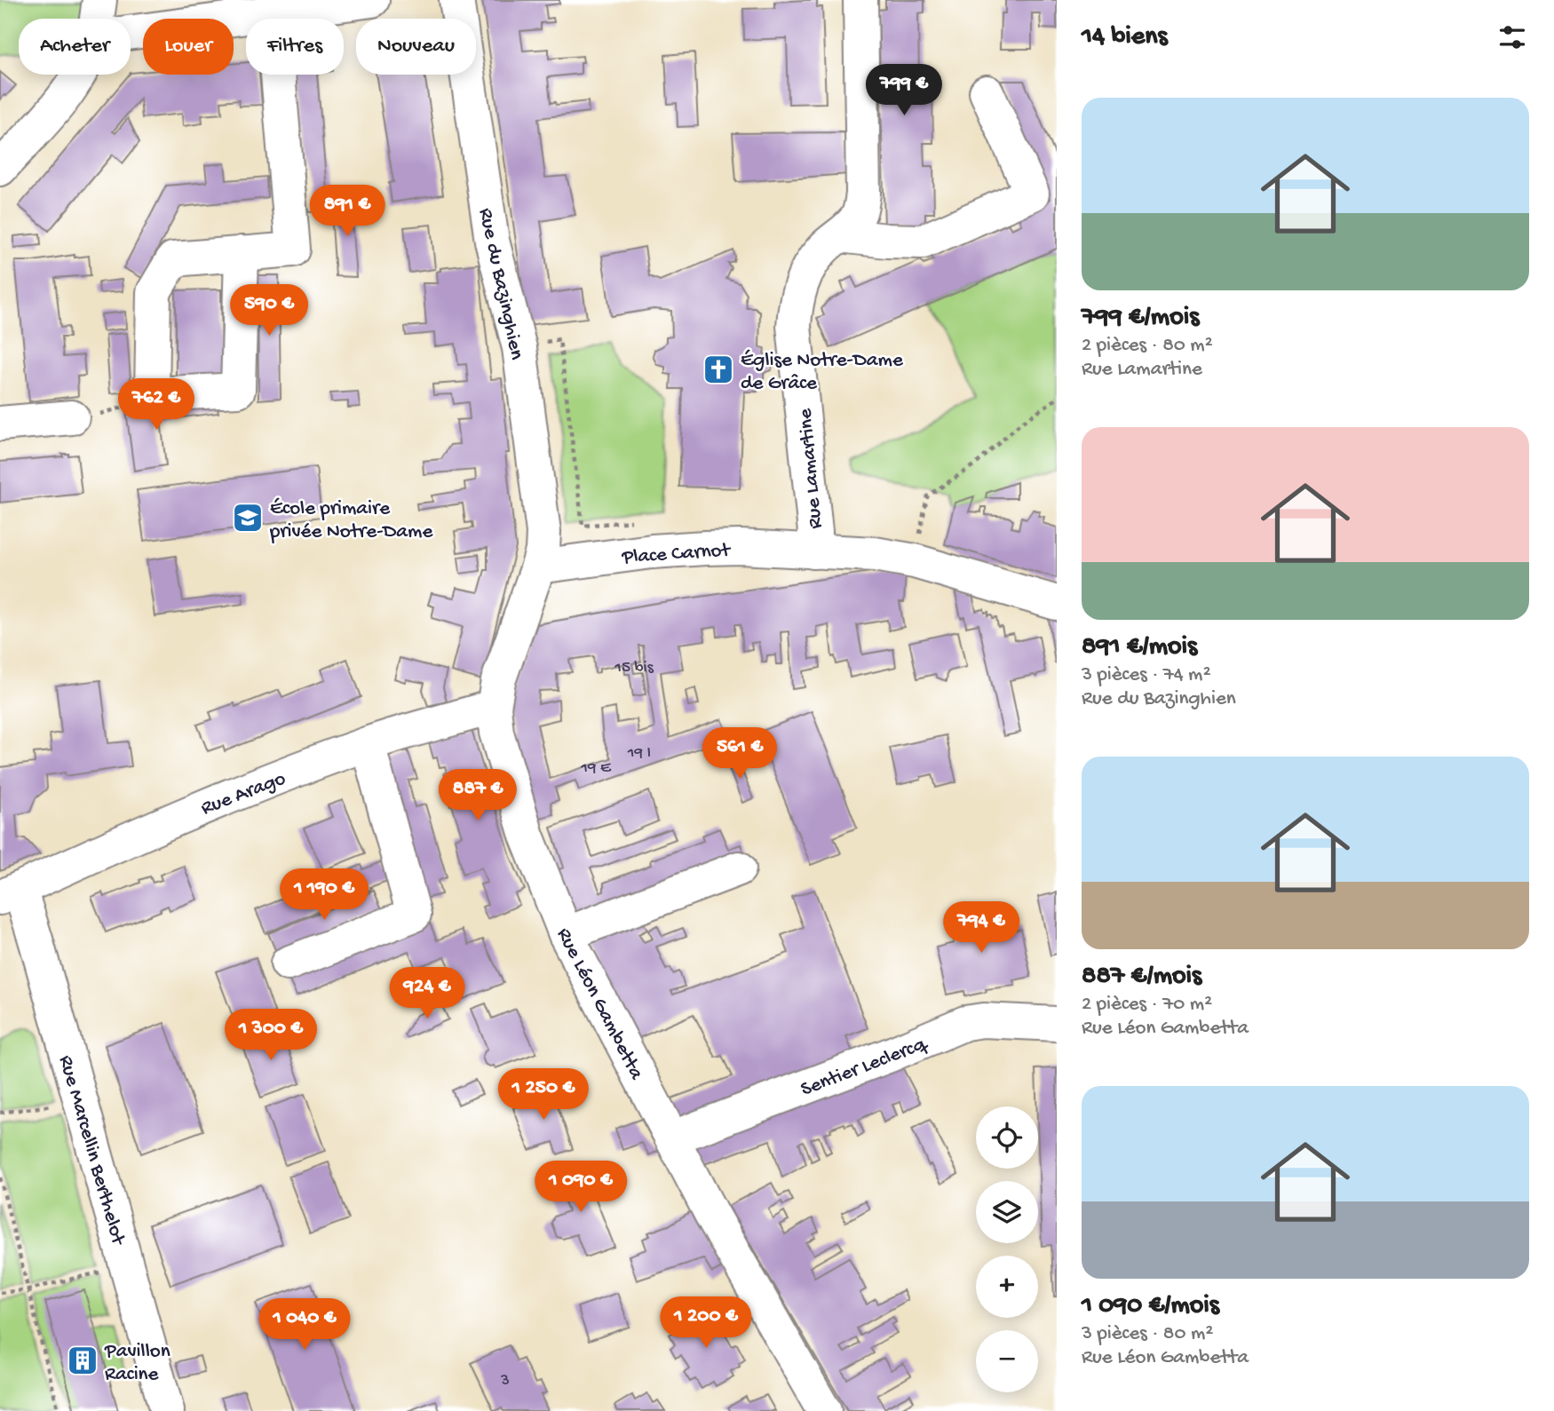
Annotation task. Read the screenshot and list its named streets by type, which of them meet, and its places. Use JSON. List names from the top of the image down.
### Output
{
  "streets": {
    "street": [
      "Rue du Bazinghien",
      "Rue Lamartine",
      "Place Carnot",
      "Rue Arago",
      "Rue Léon Gambetta",
      "Sentier Leclercq",
      "Rue Marcellin Berthelot"
    ]
  },
  "crossings": [
    ["Rue du Bazinghien", "Place Carnot"],
    ["Rue du Bazinghien", "Rue Léon Gambetta"],
    ["Rue Lamartine", "Place Carnot"],
    ["Place Carnot", "Rue Léon Gambetta"],
    ["Rue Arago", "Rue Léon Gambetta"],
    ["Rue Arago", "Rue Marcellin Berthelot"],
    ["Rue Léon Gambetta", "Sentier Leclercq"]
  ],
  "places": {
    "church": ["Église Notre-Dame de Grâce"],
    "school or university": ["École primaire privée Notre-Dame"],
    "building": ["Pavillon Racine"]
  },
  "house_numbers": [
    "15 bis",
    "19 I",
    "19 E",
    "3"
  ],
  "page": {
    "heading": "14 biens",
    "chip": [
      "Acheter",
      "Louer",
      "Filtres",
      "Nouveau"
    ],
    "price": [
      "799 €",
      "891 €",
      "590 €",
      "762 €",
      "561 €",
      "887 €",
      "1 190 €",
      "794 €",
      "924 €",
      "1 300 €",
      "1 250 €",
      "1 090 €",
      "1 200 €",
      "1 040 €"
    ],
    "list": [
      {
        "name": "799 €/mois",
        "note": "2 pièces · 80 m² · Rue Lamartine"
      },
      {
        "name": "891 €/mois",
        "note": "3 pièces · 74 m² · Rue du Bazinghien"
      },
      {
        "name": "887 €/mois",
        "note": "2 pièces · 70 m² · Rue Léon Gambetta"
      },
      {
        "name": "1 090 €/mois",
        "note": "3 pièces · 80 m² · Rue Léon Gambetta"
      }
    ],
    "map_buttons": ["+", "−"]
  }
}
